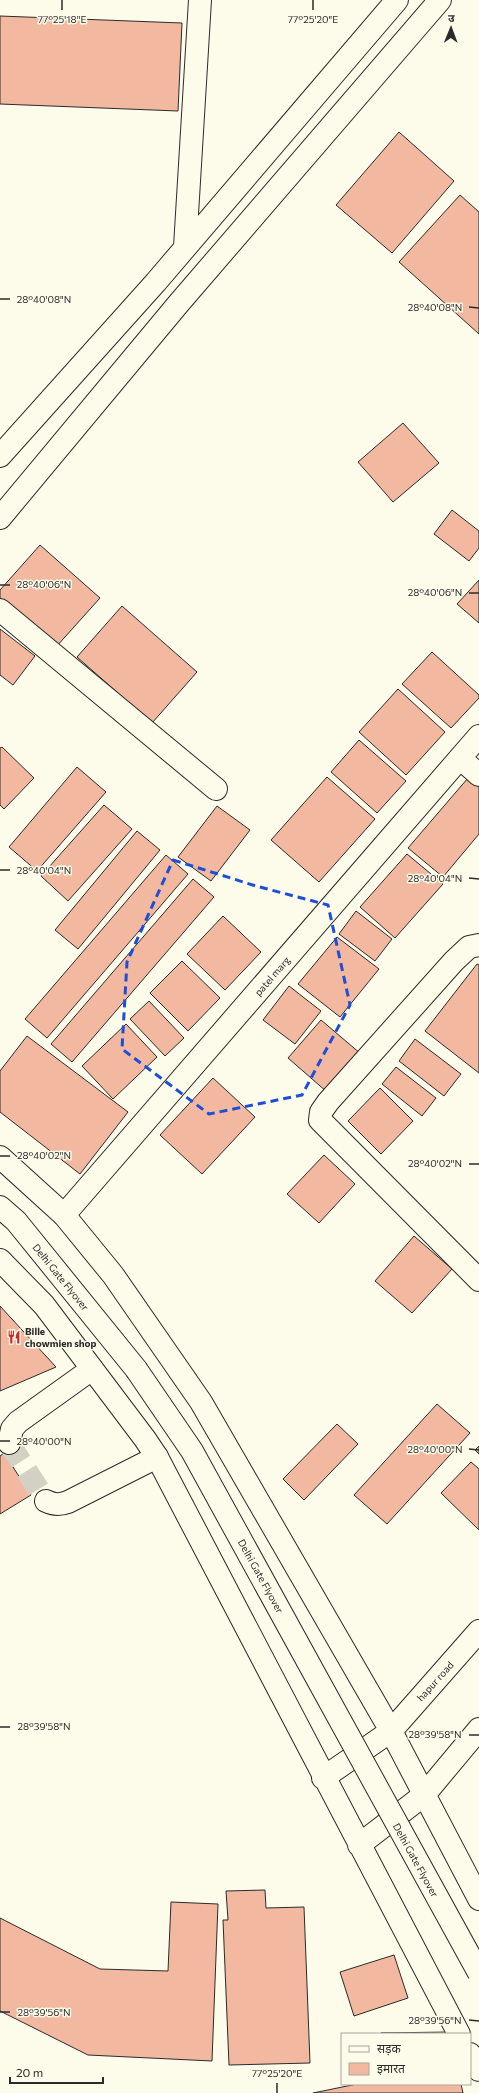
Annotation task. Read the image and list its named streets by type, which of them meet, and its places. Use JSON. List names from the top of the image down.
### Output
{
  "streets": {
    "main road": ["patel marg", "Delhi Gate Flyover", "hapur road"]
  },
  "places": {
    "restaurant": ["Bille chowmien shop"]
  },
  "legend": ["सड़क", "इमारत"],
  "scale_bar": "20 m",
  "north": "top",
  "coordinates": [
    "77°25'18\"E",
    "77°25'20\"E",
    "28°40'08\"N",
    "28°40'06\"N",
    "28°40'04\"N",
    "28°40'02\"N",
    "28°40'00\"N",
    "28°39'58\"N",
    "28°39'56\"N"
  ]
}
